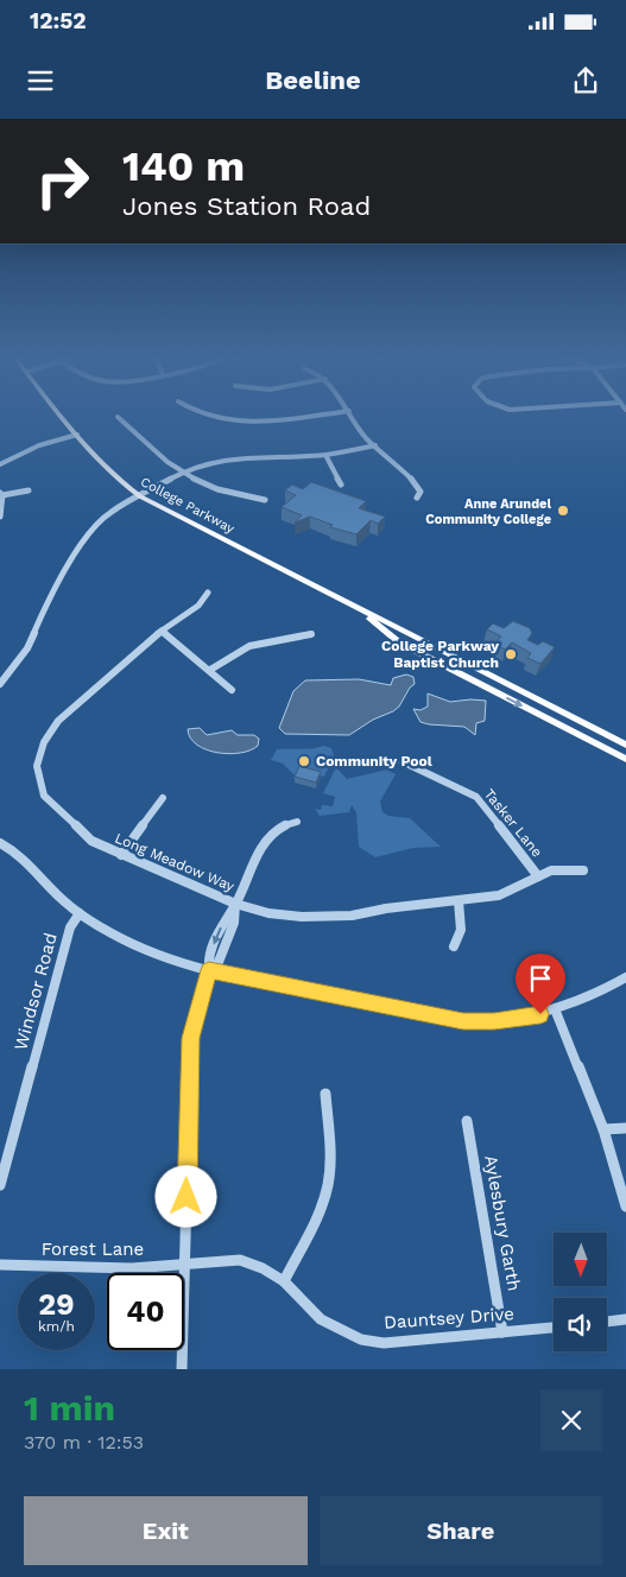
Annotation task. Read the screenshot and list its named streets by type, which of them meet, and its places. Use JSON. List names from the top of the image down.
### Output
{
  "streets": {
    "main road": ["College Parkway"],
    "street": [
      "Tasker Lane",
      "Long Meadow Way",
      "Windsor Road",
      "Aylesbury Garth",
      "Forest Lane",
      "Dauntsey Drive"
    ]
  },
  "crossings": [
    ["Tasker Lane", "Long Meadow Way"],
    ["Aylesbury Garth", "Dauntsey Drive"],
    ["Forest Lane", "Dauntsey Drive"]
  ],
  "places": ["Anne Arundel Community College", "College Parkway Baptist Church", "Community Pool"],
  "north": "bottom",
  "page": {
    "status": "12:52",
    "header": "Beeline",
    "turn": ["140 m", "Jones Station Road"],
    "speed": "29 km/h",
    "limit": "40",
    "heading": ["1 min", "370 m · 12:53"],
    "buttons": ["Exit", "Share"]
  }
}
